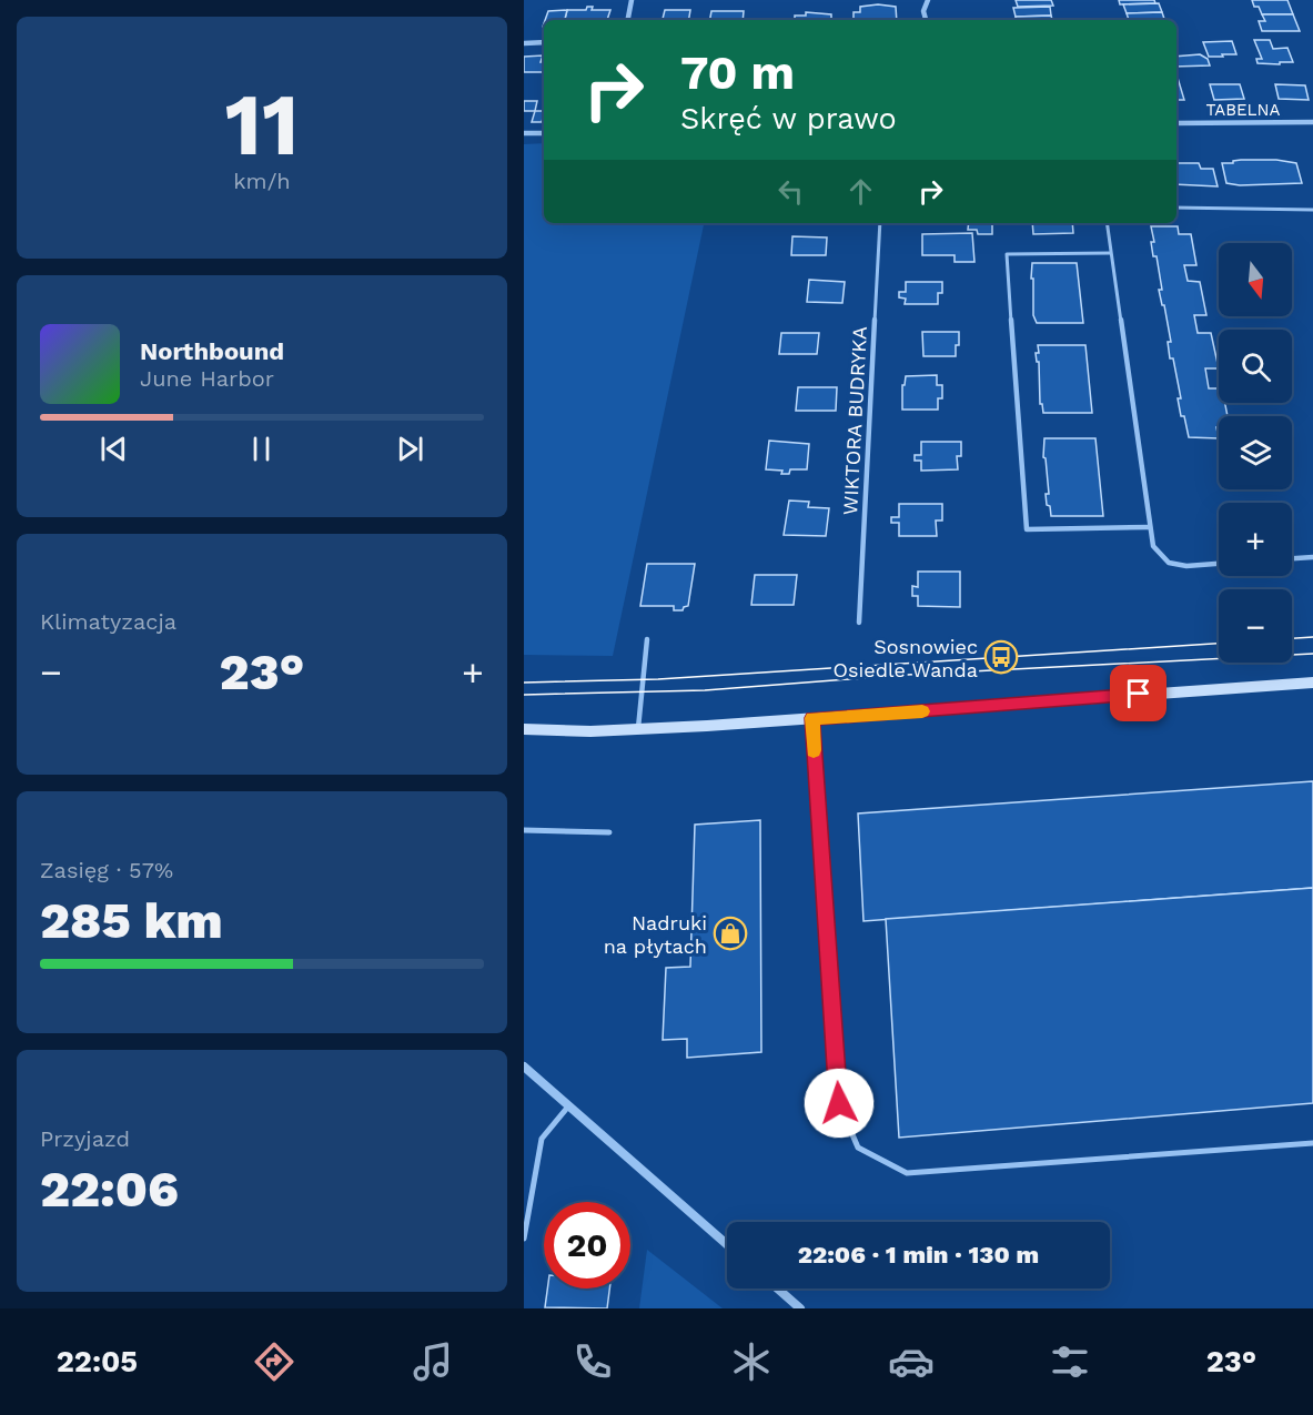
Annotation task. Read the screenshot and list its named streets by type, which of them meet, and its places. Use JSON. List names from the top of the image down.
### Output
{
  "streets": {
    "street": ["TABELNA"],
    "lane": ["WIKTORA BUDRYKA"]
  },
  "places": {
    "bus stop": ["Sosnowiec Osiedle Wanda"],
    "shop": ["Nadruki na płytach"]
  },
  "north": "bottom",
  "page": {
    "tile": [
      ["11", "km/h"],
      "Klimatyzacja",
      ["Zasięg · 57%", "285 km"],
      ["Przyjazd", "22:06"]
    ],
    "turn": ["70 m", "Skręć w prawo"],
    "map_buttons": ["+", "−"],
    "song": ["Northbound", "June Harbor"],
    "heat": ["−", "23°", "+"],
    "limit": "20",
    "trip": "22:06 · 1 min · 130 m",
    "tabs": ["22:05", "23°"]
  }
}
